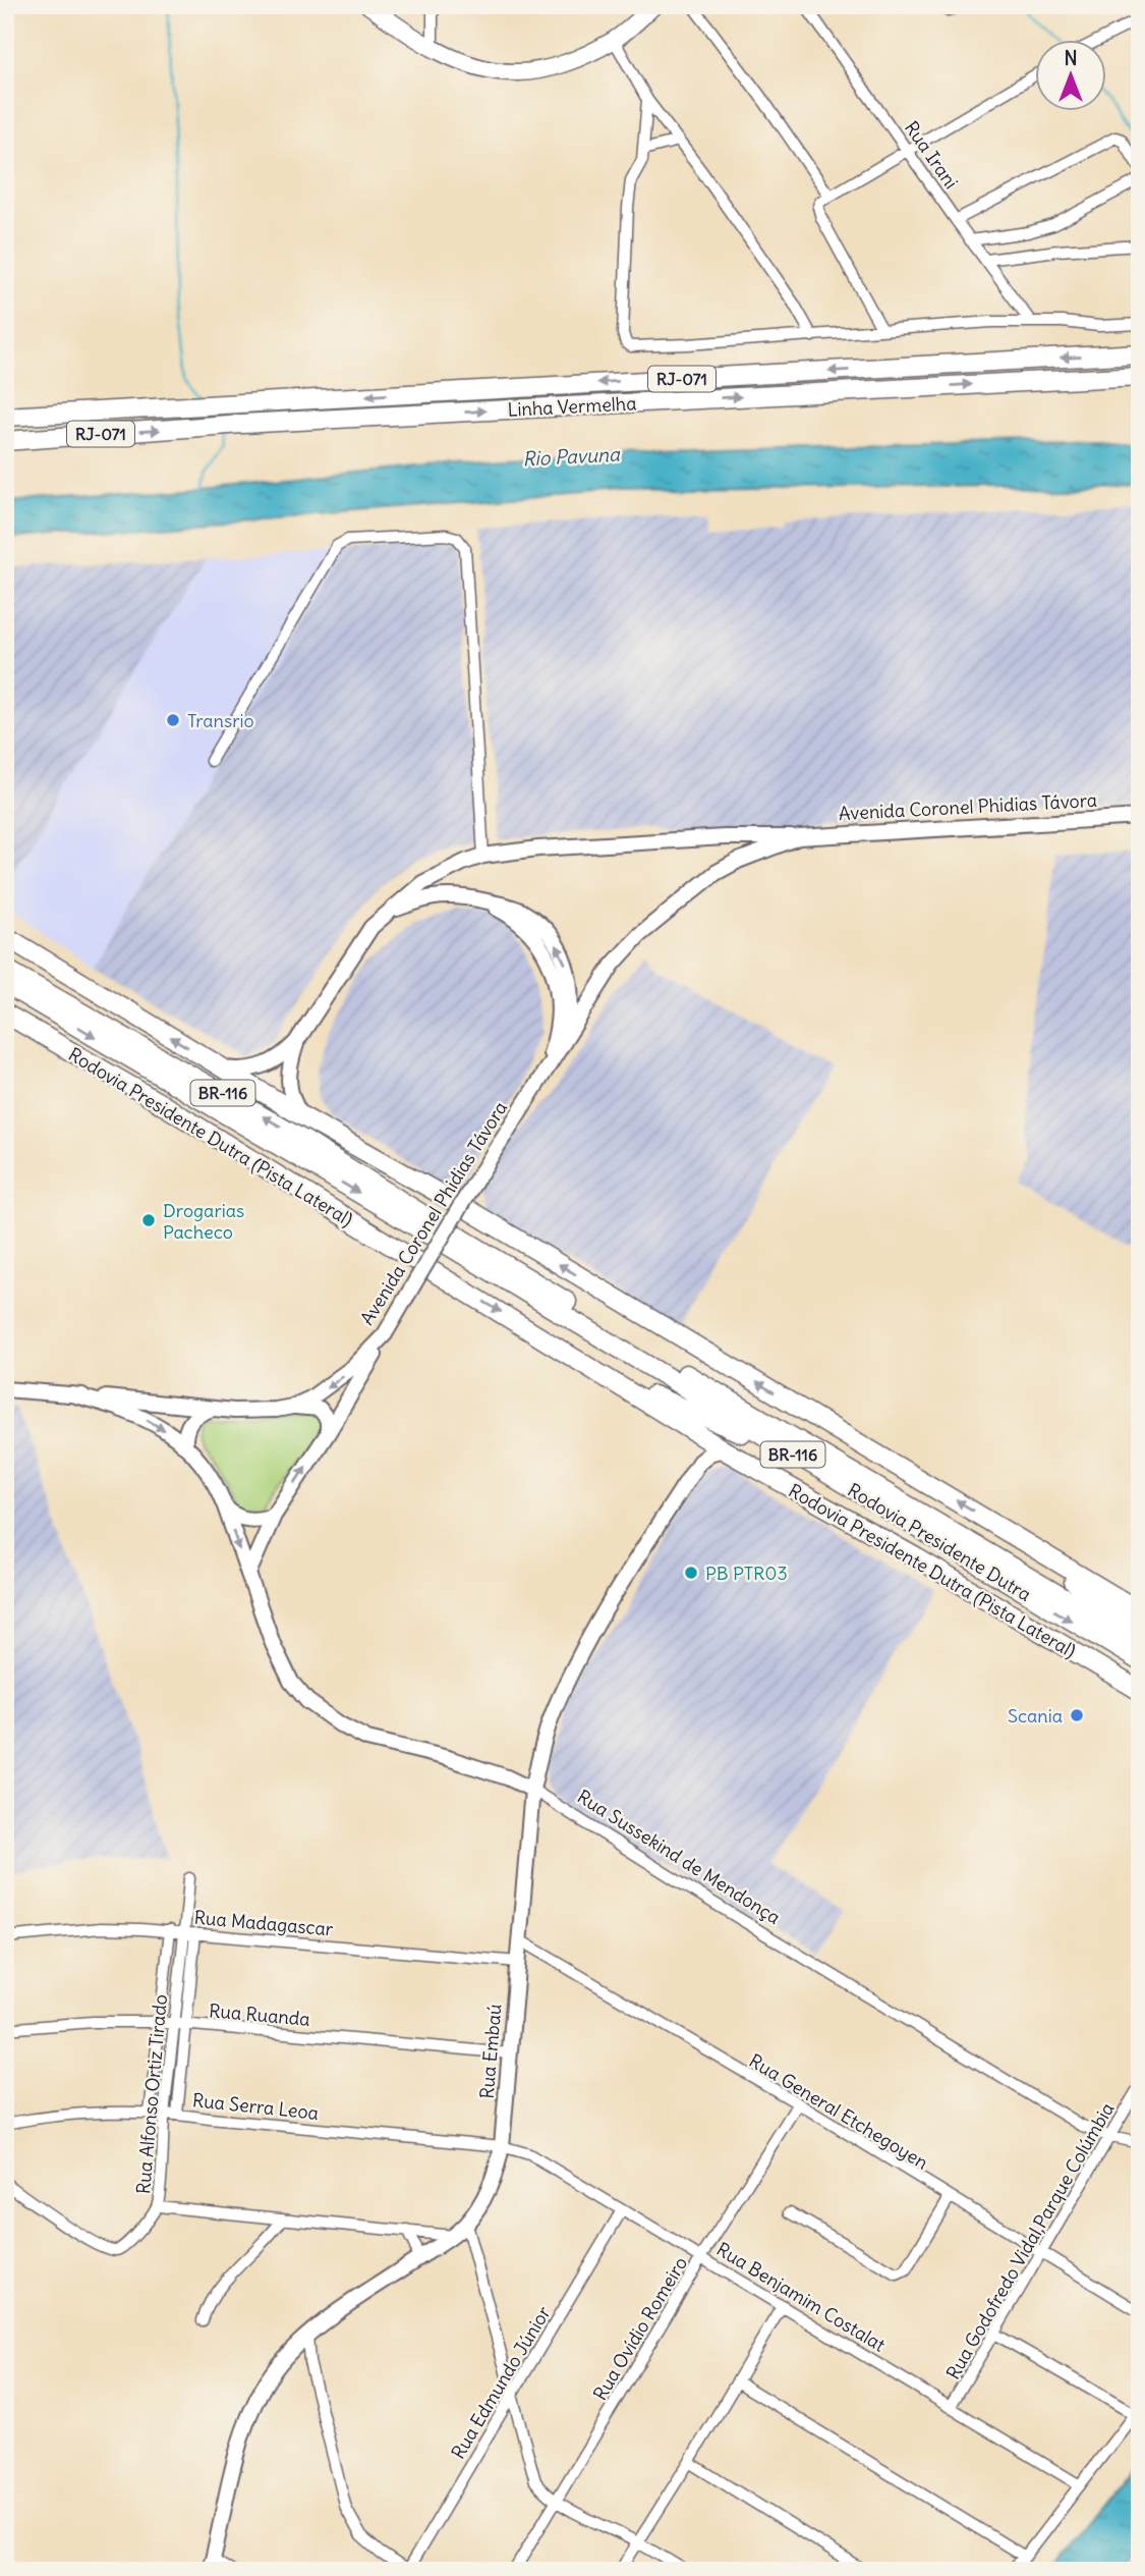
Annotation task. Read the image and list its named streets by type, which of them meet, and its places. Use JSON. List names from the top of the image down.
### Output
{
  "streets": {
    "highway": [
      "RJ-071",
      "Linha Vermelha",
      "BR-116",
      "Rodovia Presidente Dutra (Pista Lateral)",
      "Rodovia Presidente Dutra"
    ],
    "street": [
      "Rua Irani",
      "Avenida Coronel Phidias Távora",
      "Rua Sussekind de Mendonça",
      "Rua Madagascar",
      "Rua Ruanda",
      "Rua Embaú",
      "Rua Alfonso Ortiz Tirado",
      "Rua Serra Leoa",
      "Rua General Etchegoyen",
      "Rua Godofredo Vidal,Parque Colúmbia",
      "Rua Benjamim Costalat",
      "Rua Ovídio Romeiro",
      "Rua Edmundo Júnior"
    ]
  },
  "crossings": [
    ["Avenida Coronel Phidias Távora", "BR-116"],
    ["Avenida Coronel Phidias Távora", "Rodovia Presidente Dutra (Pista Lateral)"],
    ["Avenida Coronel Phidias Távora", "Rua Sussekind de Mendonça"],
    ["Rua Sussekind de Mendonça", "Rua Embaú"],
    ["Rua Sussekind de Mendonça", "Rua Godofredo Vidal,Parque Colúmbia"],
    ["Rua Madagascar", "Rua Embaú"],
    ["Rua Madagascar", "Rua Alfonso Ortiz Tirado"],
    ["Rua Ruanda", "Rua Embaú"],
    ["Rua Ruanda", "Rua Alfonso Ortiz Tirado"],
    ["Rua Embaú", "Rua Serra Leoa"],
    ["Rua Embaú", "Rua General Etchegoyen"],
    ["Rua Embaú", "Rua Benjamim Costalat"],
    ["Rua Alfonso Ortiz Tirado", "Rua Serra Leoa"],
    ["Rua Serra Leoa", "Rua Benjamim Costalat"],
    ["Rua General Etchegoyen", "Rua Godofredo Vidal,Parque Colúmbia"],
    ["Rua General Etchegoyen", "Rua Ovídio Romeiro"],
    ["Rua Godofredo Vidal,Parque Colúmbia", "Rua Benjamim Costalat"],
    ["Rua Benjamim Costalat", "Rua Ovídio Romeiro"],
    ["Rua Benjamim Costalat", "Rua Edmundo Júnior"]
  ],
  "water": ["Rio Pavuna"],
  "places": [
    "Transrio",
    "Drogarias Pacheco",
    "PB PTR03",
    "Scania"
  ],
  "north": "top"
}
